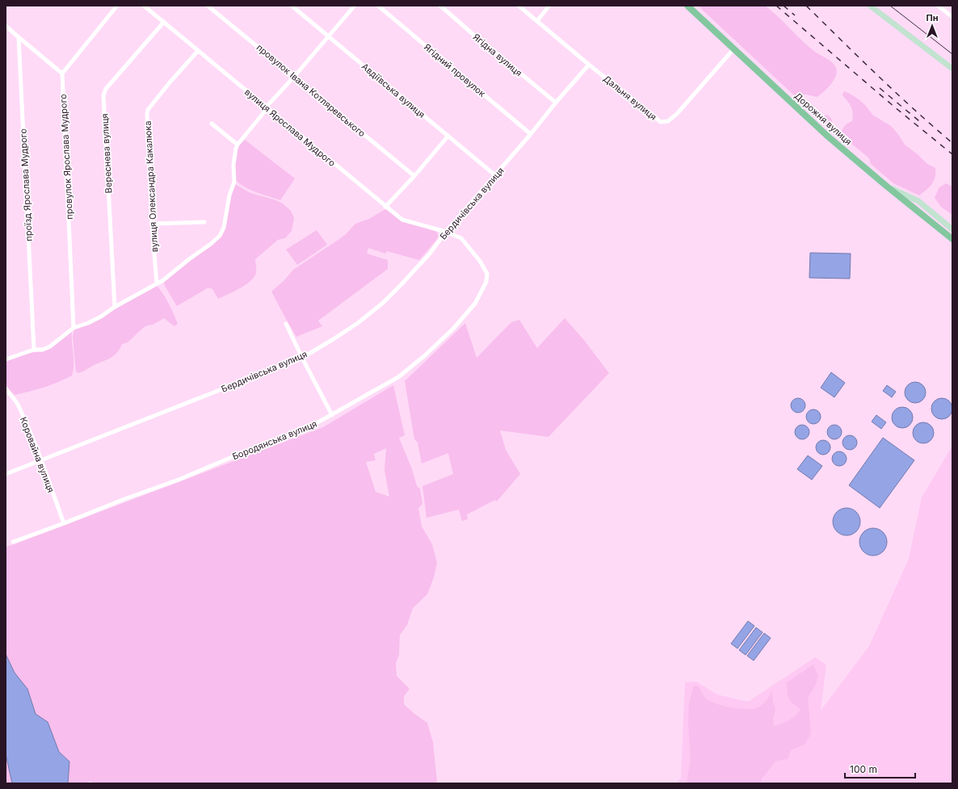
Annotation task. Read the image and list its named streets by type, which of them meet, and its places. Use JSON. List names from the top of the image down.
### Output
{
  "streets": {
    "main road": ["Дорожня вулиця"],
    "street": [
      "Ягідна вулиця",
      "Ягідний провулок",
      "провулок Івана Котляревського",
      "Авдіївська вулиця",
      "Дальня вулиця",
      "вулиця Ярослава Мудрого",
      "Вереснева вулиця",
      "провулок Ярослава Мудрого",
      "проїзд Ярослава Мудрого",
      "вулиця Олександра Какалюка",
      "Бердичівська вулиця",
      "Бородянська вулиця",
      "Коровайна вулиця"
    ]
  },
  "crossings": [
    ["Ягідна вулиця", "Бердичівська вулиця"],
    ["Ягідний провулок", "Бердичівська вулиця"],
    ["Авдіївська вулиця", "Бердичівська вулиця"],
    ["Дальня вулиця", "Дорожня вулиця"],
    ["Дальня вулиця", "Бердичівська вулиця"],
    ["вулиця Ярослава Мудрого", "Вереснева вулиця"],
    ["вулиця Ярослава Мудрого", "вулиця Олександра Какалюка"],
    ["вулиця Ярослава Мудрого", "Бердичівська вулиця"],
    ["вулиця Ярослава Мудрого", "Бородянська вулиця"],
    ["Бердичівська вулиця", "Бородянська вулиця"],
    ["Бердичівська вулиця", "Коровайна вулиця"],
    ["Бородянська вулиця", "Коровайна вулиця"]
  ],
  "scale_bar": "100 m",
  "north": "top"
}
